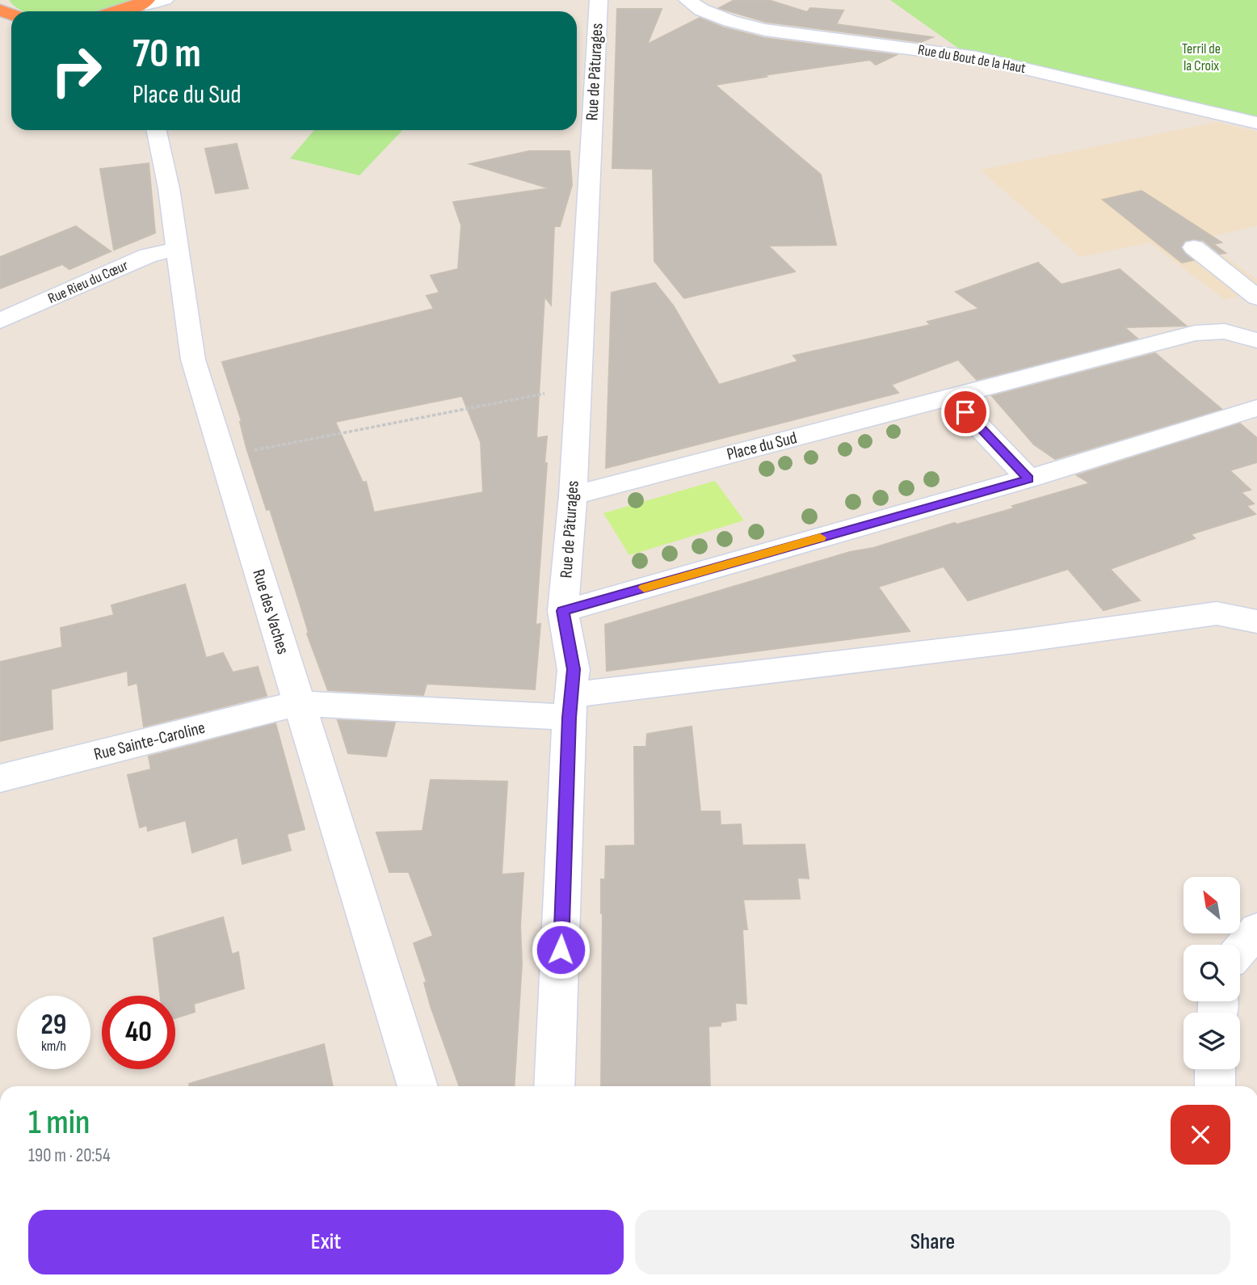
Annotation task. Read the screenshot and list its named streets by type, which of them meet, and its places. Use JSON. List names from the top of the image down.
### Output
{
  "streets": {
    "street": [
      "Rue du Bout de la Haut",
      "Rue de Pâturages",
      "Rue Rieu du Cœur",
      "Place du Sud",
      "Rue des Vaches",
      "Rue Sainte-Caroline"
    ]
  },
  "crossings": [
    ["Rue de Pâturages", "Place du Sud"],
    ["Rue de Pâturages", "Rue Sainte-Caroline"],
    ["Rue Rieu du Cœur", "Rue des Vaches"],
    ["Rue des Vaches", "Rue Sainte-Caroline"]
  ],
  "parks": ["Terril de la Croix"],
  "north": "top left",
  "page": {
    "turn": ["70 m", "Place du Sud"],
    "speed": "29 km/h",
    "limit": "40",
    "heading": ["1 min", "190 m · 20:54"],
    "buttons": ["Exit", "Share"]
  }
}
